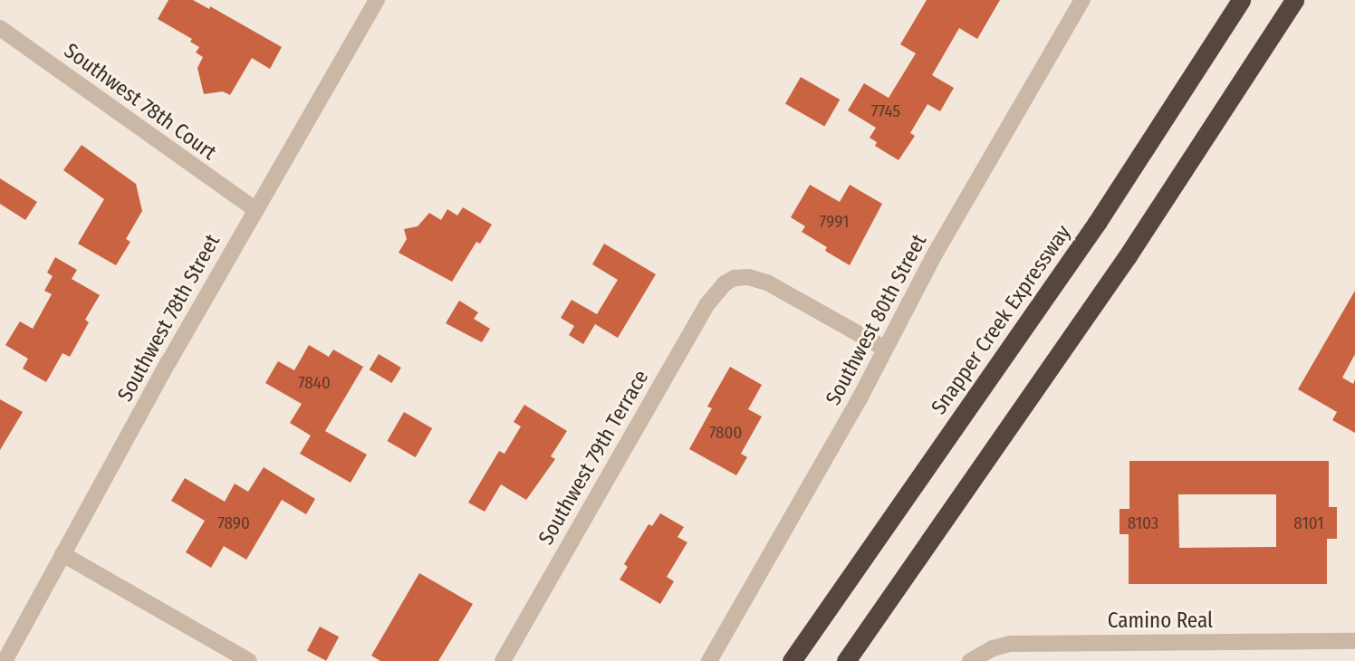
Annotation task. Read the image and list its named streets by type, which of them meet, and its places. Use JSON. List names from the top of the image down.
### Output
{
  "streets": {
    "highway": ["Snapper Creek Expressway"],
    "street": [
      "Southwest 78th Court",
      "Southwest 78th Street",
      "Southwest 80th Street",
      "Southwest 79th Terrace",
      "Camino Real"
    ]
  },
  "crossings": [
    ["Southwest 78th Court", "Southwest 78th Street"],
    ["Southwest 80th Street", "Southwest 79th Terrace"]
  ],
  "house_numbers": [
    "7745",
    "7991",
    "7840",
    "7800",
    "7890",
    "8103",
    "8101"
  ]
}
